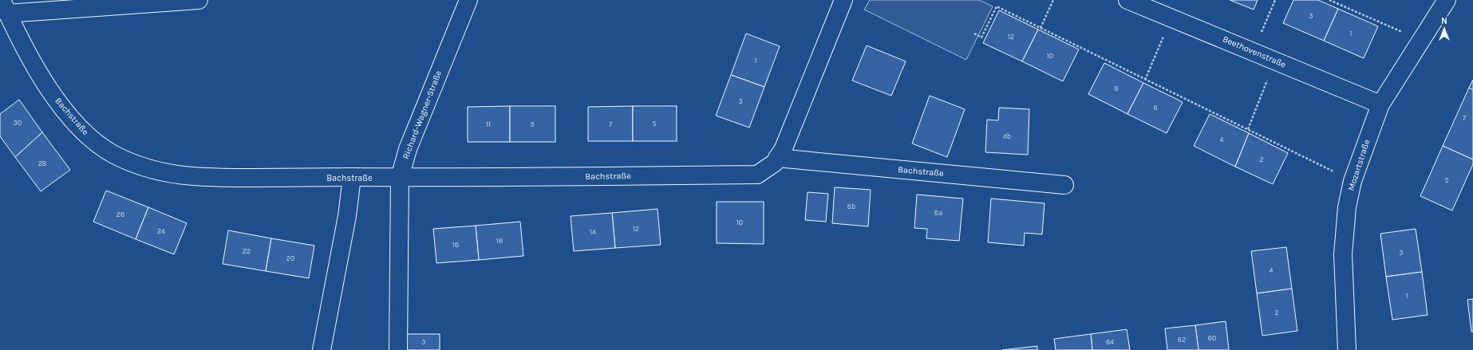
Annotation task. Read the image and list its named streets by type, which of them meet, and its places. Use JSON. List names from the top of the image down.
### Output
{
  "streets": {
    "street": [
      "Beethovenstraße",
      "Richard-Wagner-Straße",
      "Bachstraße",
      "Mozartstraße"
    ]
  },
  "crossings": [
    ["Beethovenstraße", "Mozartstraße"],
    ["Richard-Wagner-Straße", "Bachstraße"]
  ],
  "house_numbers": [
    "3",
    "1",
    "12",
    "10",
    "1",
    "8",
    "3",
    "6",
    "7",
    "30",
    "5",
    "11",
    "9",
    "7",
    "4b",
    "4",
    "2",
    "28",
    "5",
    "8b",
    "8a",
    "26",
    "10",
    "12",
    "24",
    "14",
    "16",
    "18",
    "22",
    "3",
    "20",
    "4",
    "1",
    "2",
    "60",
    "62",
    "3",
    "64"
  ],
  "north": "top"
}
